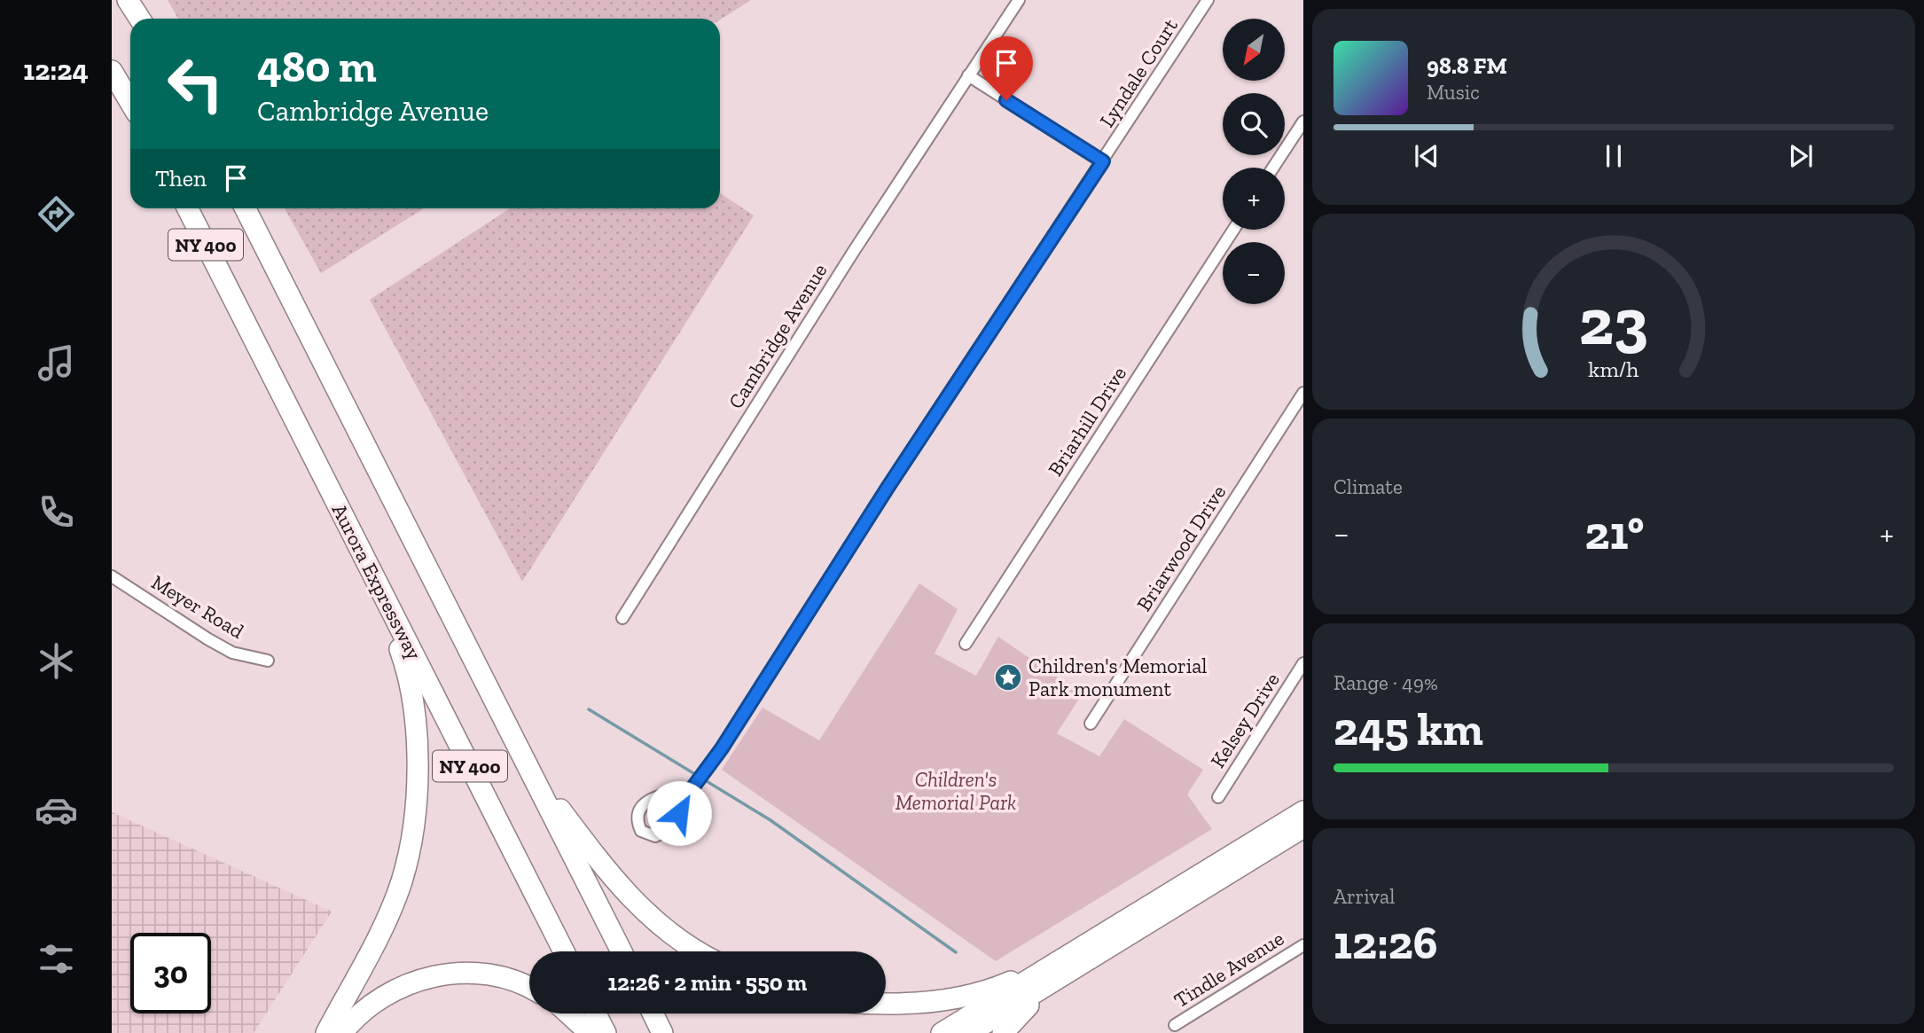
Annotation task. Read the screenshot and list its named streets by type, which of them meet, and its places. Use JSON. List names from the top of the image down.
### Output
{
  "streets": {
    "highway": ["NY 400", "Aurora Expressway"],
    "street": [
      "Lyndale Court",
      "Cambridge Avenue",
      "Briarhill Drive",
      "Briarwood Drive",
      "Meyer Road",
      "Kelsey Drive",
      "Tindle Avenue"
    ]
  },
  "parks": ["Children's Memorial Park"],
  "places": {
    "place": ["Children's Memorial Park monument"]
  },
  "north": "bottom left",
  "page": {
    "tabs": "12:24",
    "map_buttons": ["+", "−"],
    "turn": ["480 m", "Cambridge Avenue"],
    "song": ["98.8 FM", "Music"],
    "then": "Then",
    "tile": [
      "Climate",
      ["Range · 49%", "245 km"],
      ["Arrival", "12:26"]
    ],
    "heat": ["−", "21°", "+"],
    "limit": "30",
    "trip": "12:26 · 2 min · 550 m",
    "gauge": ["23", "km/h"]
  }
}
